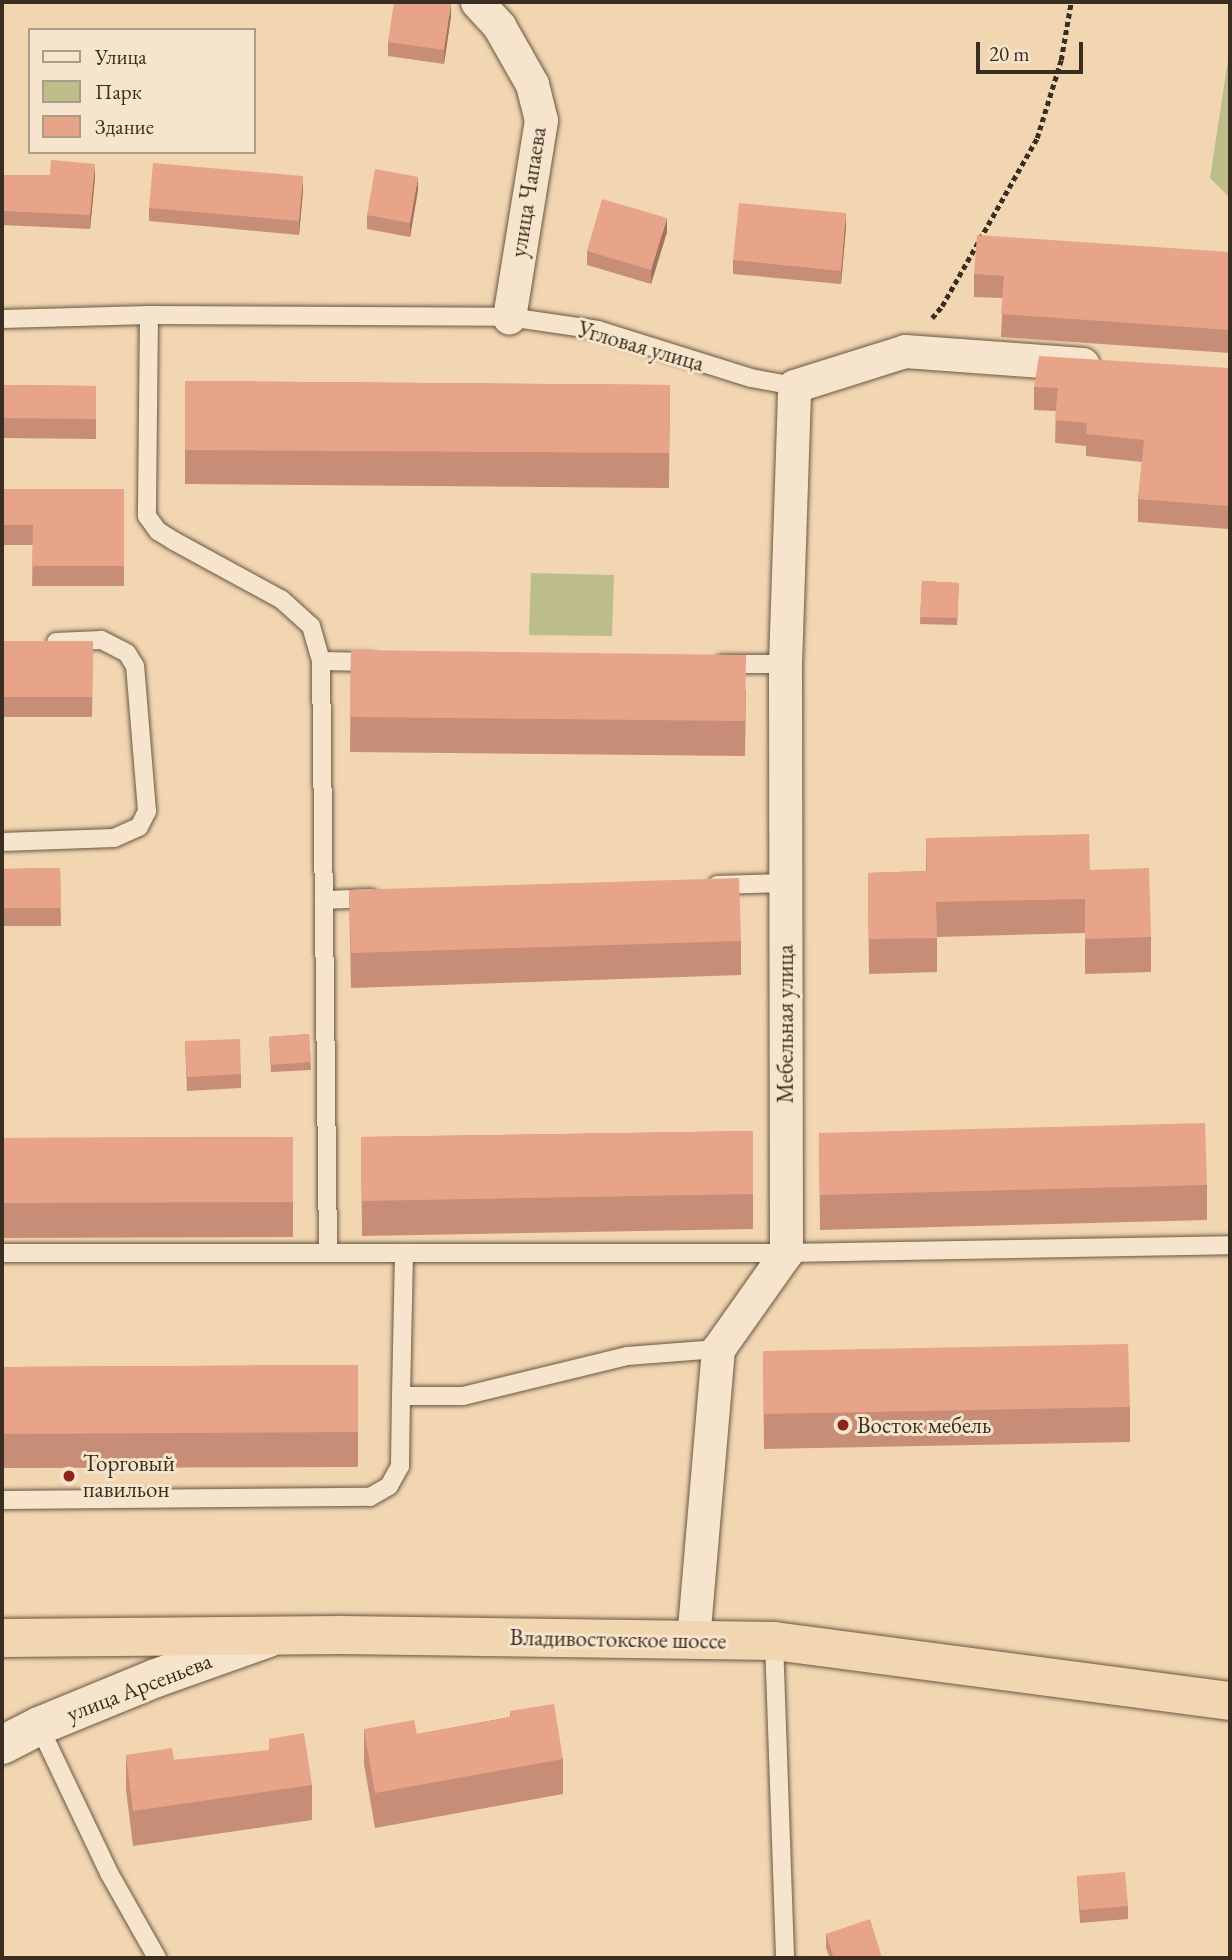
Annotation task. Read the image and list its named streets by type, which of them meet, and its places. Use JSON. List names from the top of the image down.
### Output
{
  "streets": {
    "highway": ["Владивостокское шоссе"],
    "street": [
      "улица Чапаева",
      "Угловая улица",
      "Мебельная улица",
      "улица Арсеньева"
    ]
  },
  "crossings": [
    ["улица Чапаева", "Угловая улица"],
    ["Угловая улица", "Мебельная улица"],
    ["Владивостокское шоссе", "улица Арсеньева"]
  ],
  "places": ["Восток мебель", "Торговый павильон"],
  "legend": ["Улица", "Парк", "Здание"],
  "scale_bar": "20 m"
}
